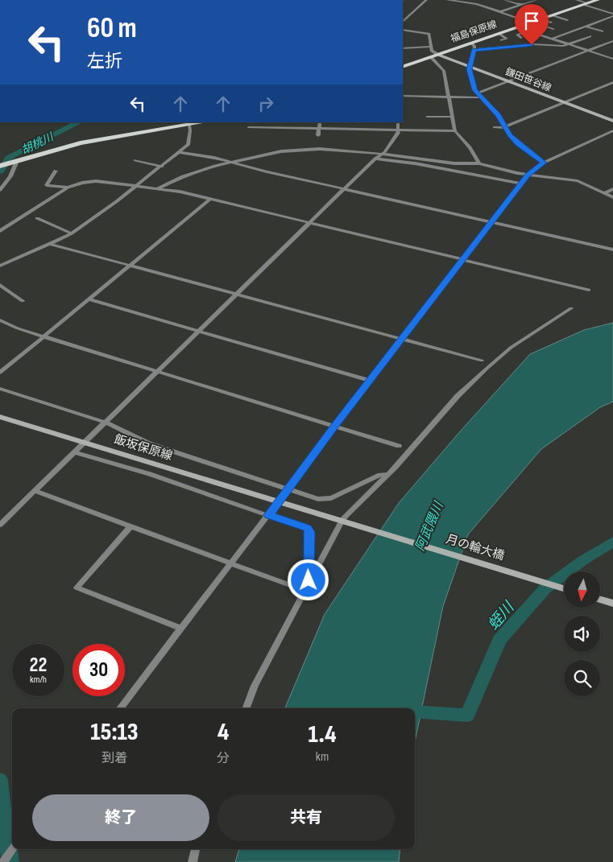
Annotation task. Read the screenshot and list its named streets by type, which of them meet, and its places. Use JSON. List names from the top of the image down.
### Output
{
  "streets": {
    "main road": [
      "福島保原線",
      "鎌田笹谷線",
      "飯坂保原線",
      "月の輪大橋"
    ]
  },
  "crossings": [
    ["福島保原線", "鎌田笹谷線"],
    ["飯坂保原線", "月の輪大橋"]
  ],
  "water": ["胡桃川", "阿武隈川", "蛭川"],
  "north": "bottom",
  "page": {
    "turn": ["60 m", "左折"],
    "speed": "22 km/h",
    "limit": "30",
    "eta": [
      "15:13",
      "到着",
      "4",
      "分",
      "1.4",
      "km"
    ],
    "buttons": ["終了", "共有"]
  }
}
